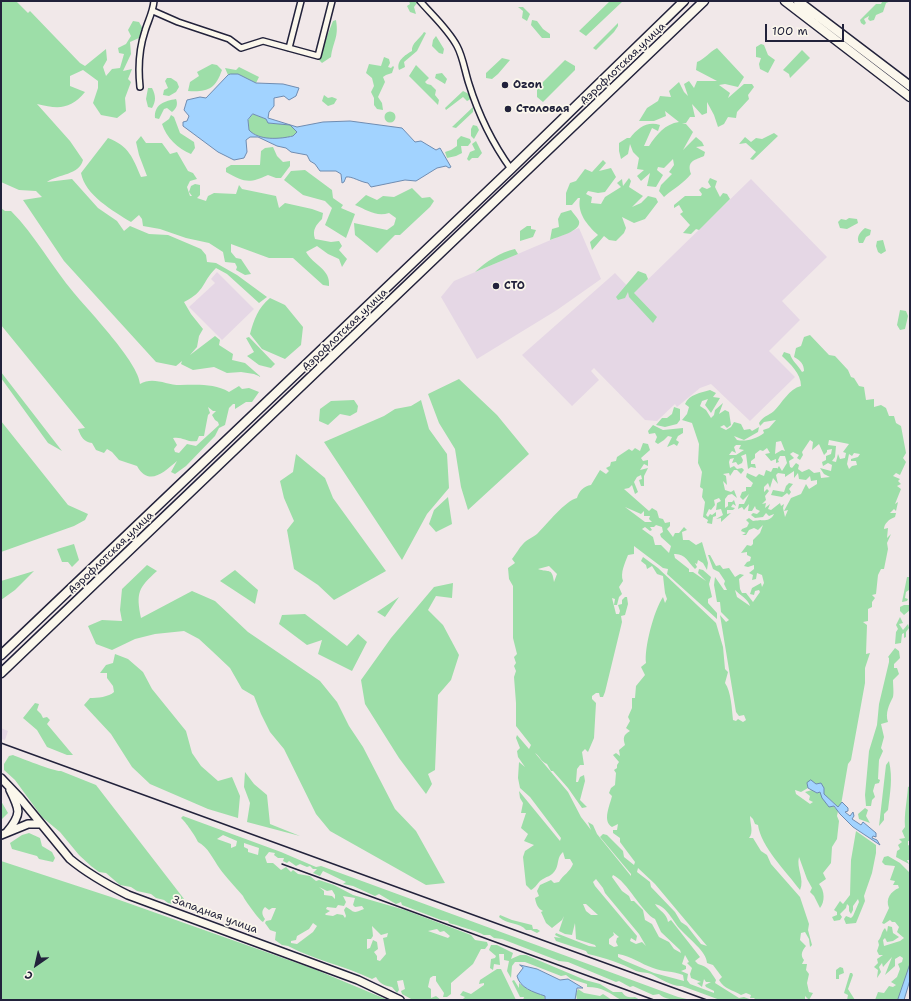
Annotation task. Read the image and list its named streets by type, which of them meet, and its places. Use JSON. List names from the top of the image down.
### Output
{
  "streets": {
    "main road": ["Аэрофлотская улица"],
    "street": ["Западная улица"]
  },
  "places": ["Ozon", "Столовая", "СТО"],
  "scale_bar": "100 m",
  "north": "bottom left"
}
